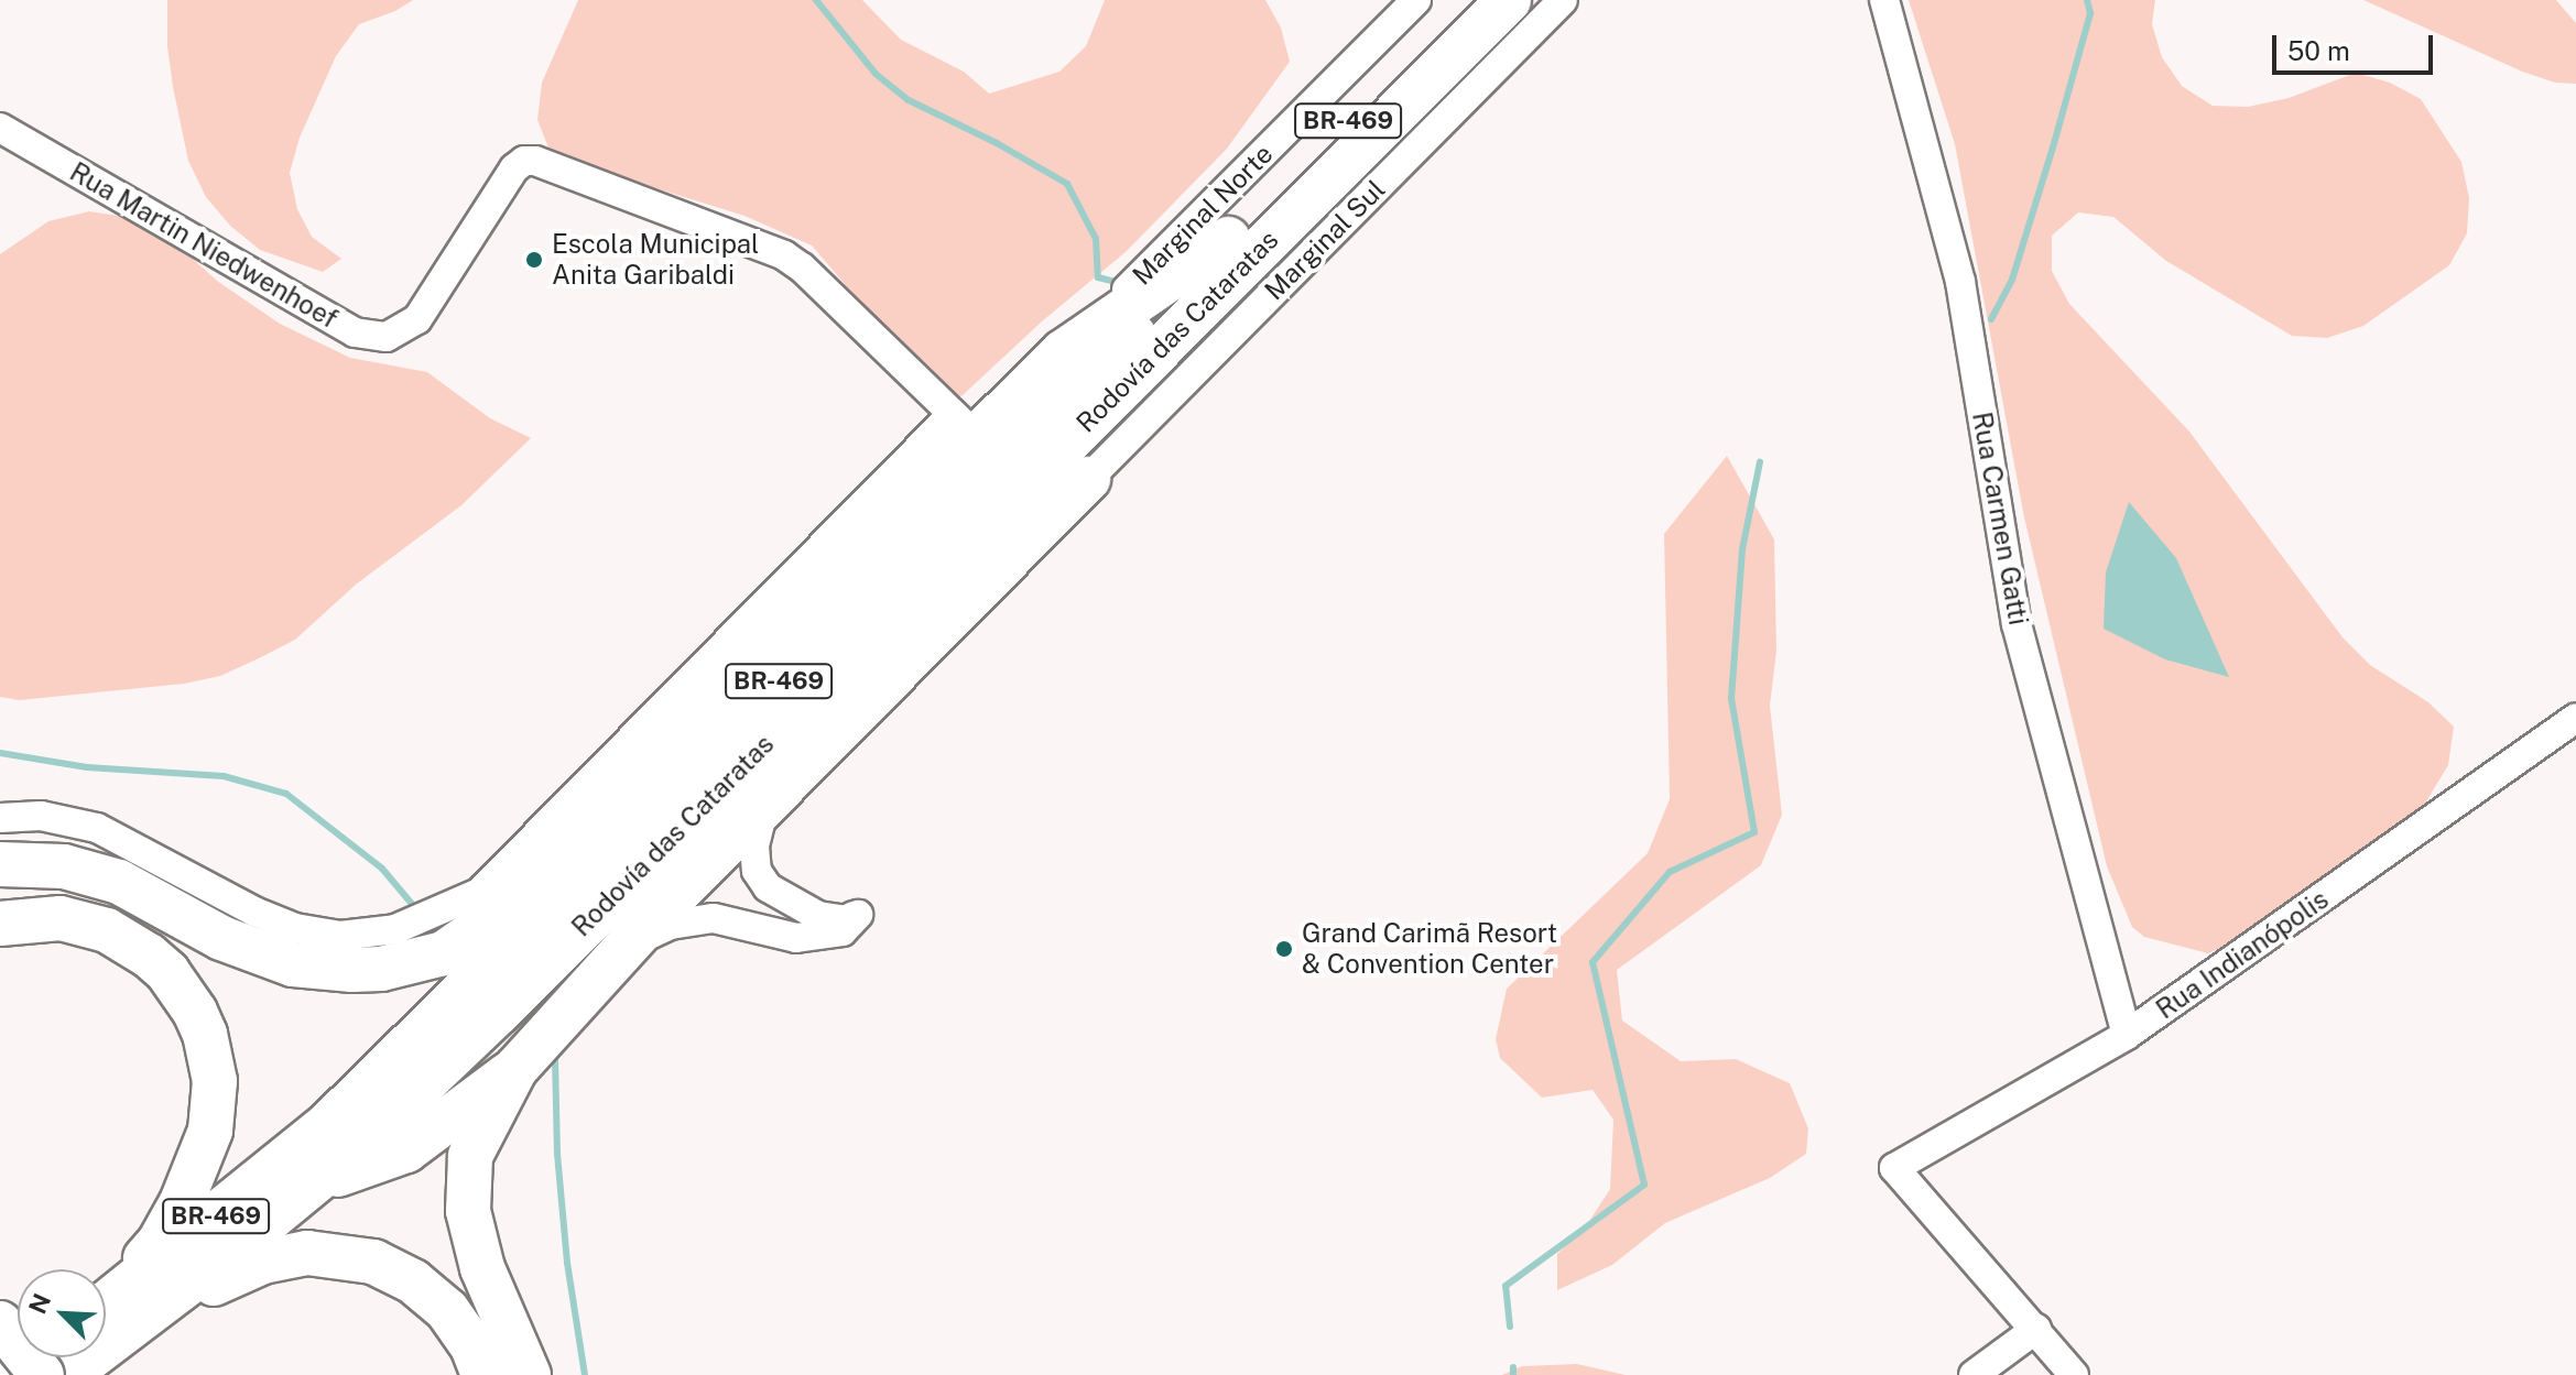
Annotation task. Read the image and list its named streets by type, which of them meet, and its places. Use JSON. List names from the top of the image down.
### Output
{
  "streets": {
    "highway": ["BR-469", "Rodovía das Cataratas"],
    "street": [
      "Marginal Norte",
      "Marginal Sul",
      "Rua Martin Niedwenhoef",
      "Rua Carmen Gatti",
      "Rua Indianópolis"
    ]
  },
  "crossings": [
    ["Rua Carmen Gatti", "Rua Indianópolis"]
  ],
  "places": ["Escola Municipal Anita Garibaldi", "Grand Carimã Resort & Convention Center"],
  "scale_bar": "50 m",
  "north": "top left"
}
